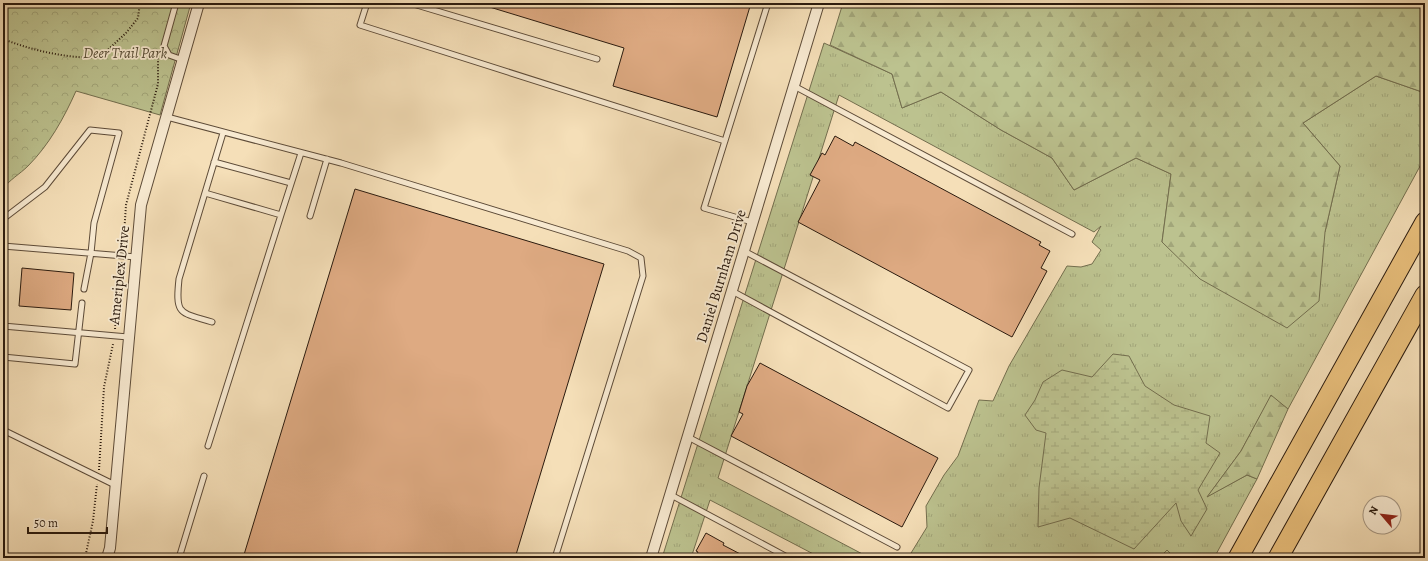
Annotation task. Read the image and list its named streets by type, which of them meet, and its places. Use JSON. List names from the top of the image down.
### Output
{
  "streets": {
    "street": ["Ameriplex Drive", "Daniel Burnham Drive"]
  },
  "parks": ["Deer Trail Park"],
  "scale_bar": "50 m",
  "north": "top left"
}
